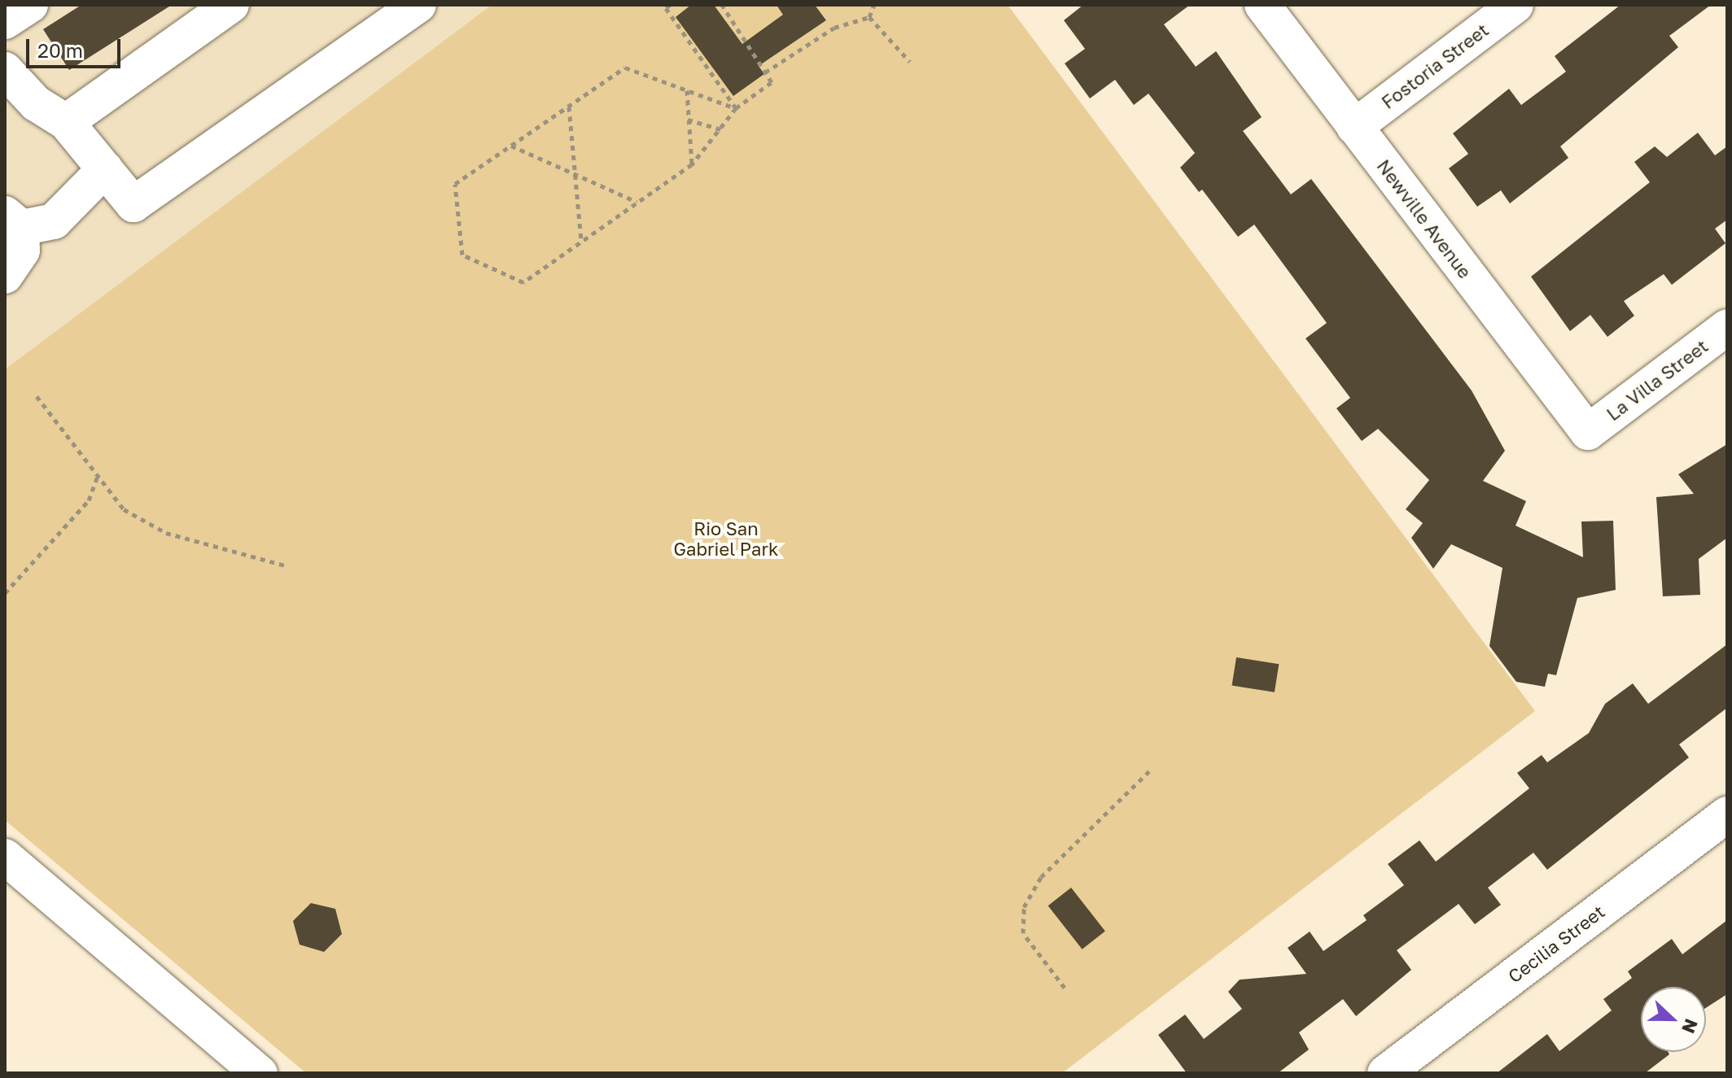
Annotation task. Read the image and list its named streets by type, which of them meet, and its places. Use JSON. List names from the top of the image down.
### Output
{
  "streets": {
    "street": [
      "Fostoria Street",
      "Newville Avenue",
      "La Villa Street",
      "Cecilia Street"
    ]
  },
  "crossings": [
    ["Fostoria Street", "Newville Avenue"],
    ["Newville Avenue", "La Villa Street"]
  ],
  "parks": ["Rio San Gabriel Park"],
  "scale_bar": "20 m",
  "north": "right"
}
